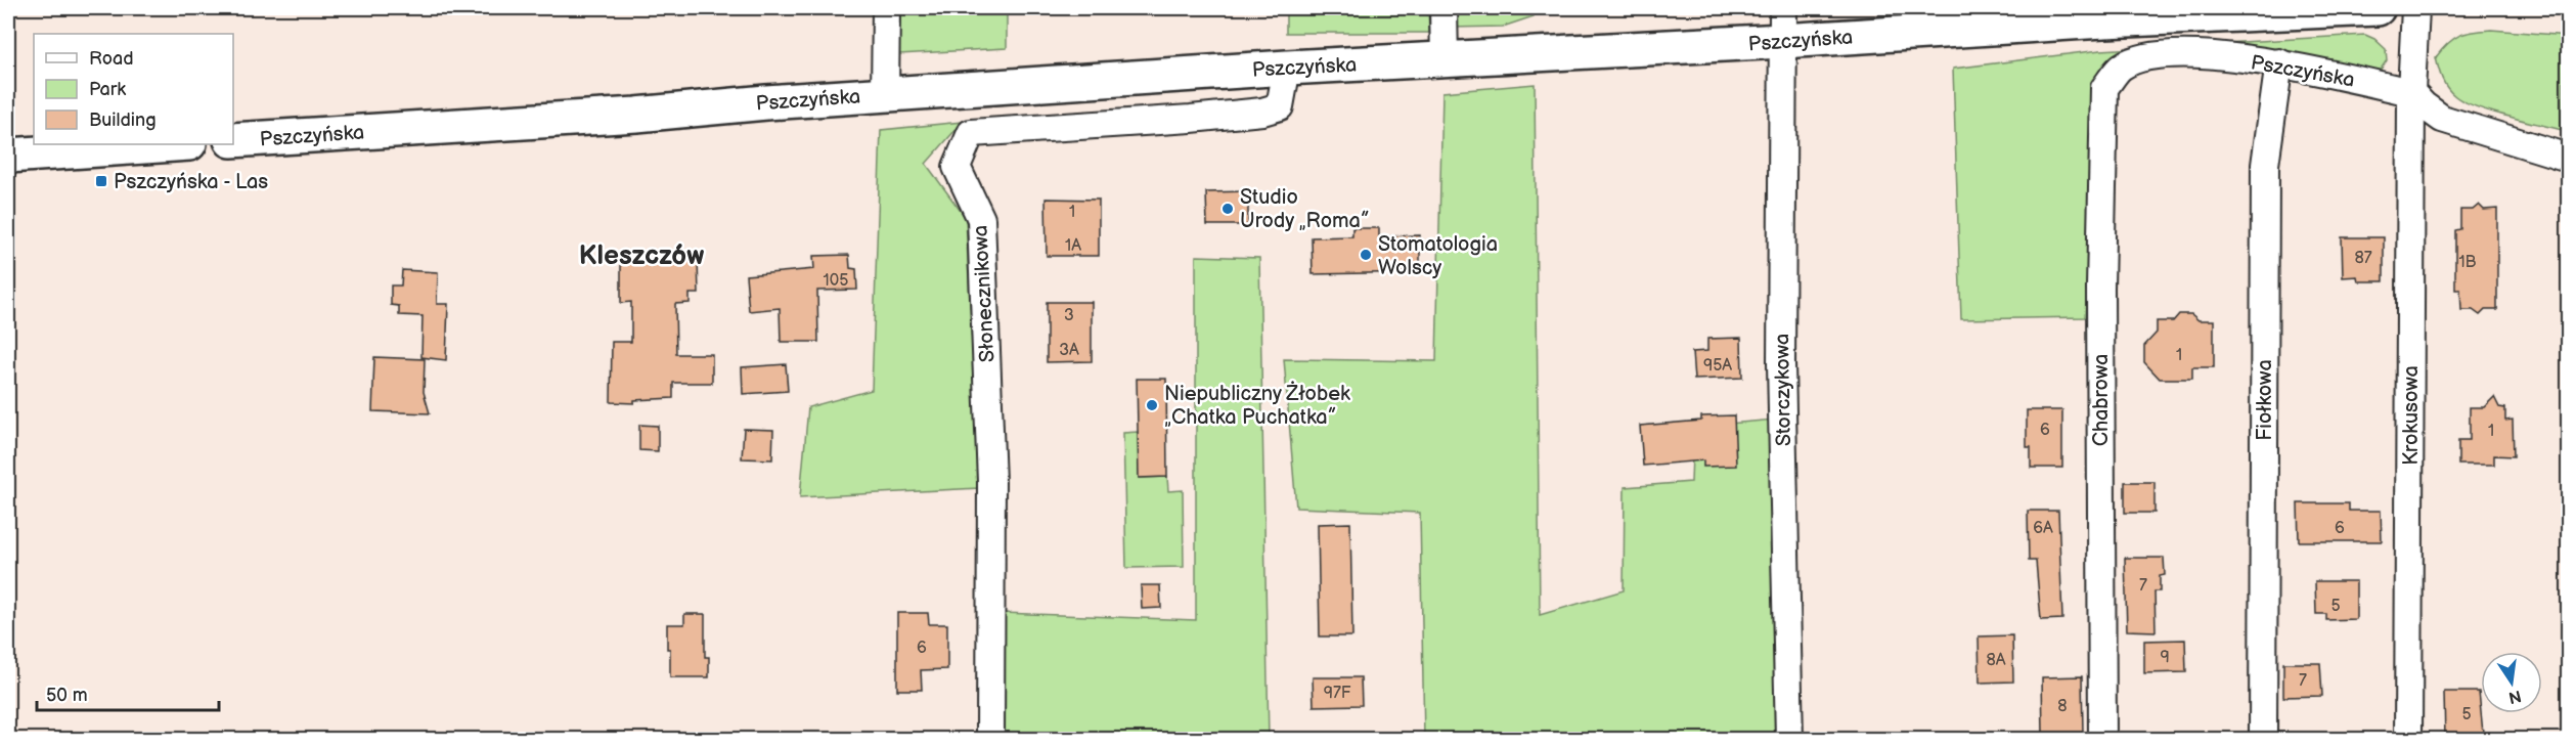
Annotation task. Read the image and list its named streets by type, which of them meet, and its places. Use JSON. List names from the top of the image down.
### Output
{
  "streets": {
    "main road": ["Pszczyńska"],
    "street": [
      "Słonecznikowa",
      "Storczykowa",
      "Chabrowa",
      "Fiołkowa",
      "Krokusowa"
    ]
  },
  "crossings": [
    ["Pszczyńska", "Słonecznikowa"],
    ["Pszczyńska", "Storczykowa"],
    ["Pszczyńska", "Chabrowa"],
    ["Pszczyńska", "Fiołkowa"],
    ["Pszczyńska", "Krokusowa"]
  ],
  "districts": ["Kleszczów"],
  "places": {
    "transit": ["Pszczyńska - Las"],
    "other": ["Studio Urody „Roma”", "Stomatologia Wolscy", "Niepubliczny Żłobek „Chatka Puchatka”"]
  },
  "house_numbers": [
    "1",
    "1A",
    "87",
    "1B",
    "105",
    "3",
    "3A",
    "1",
    "95A",
    "6",
    "1",
    "6A",
    "6",
    "7",
    "5",
    "6",
    "9",
    "8A",
    "7",
    "97F",
    "8",
    "5"
  ],
  "legend": ["Road", "Park", "Building"],
  "scale_bar": "50 m",
  "north": "bottom"
}
